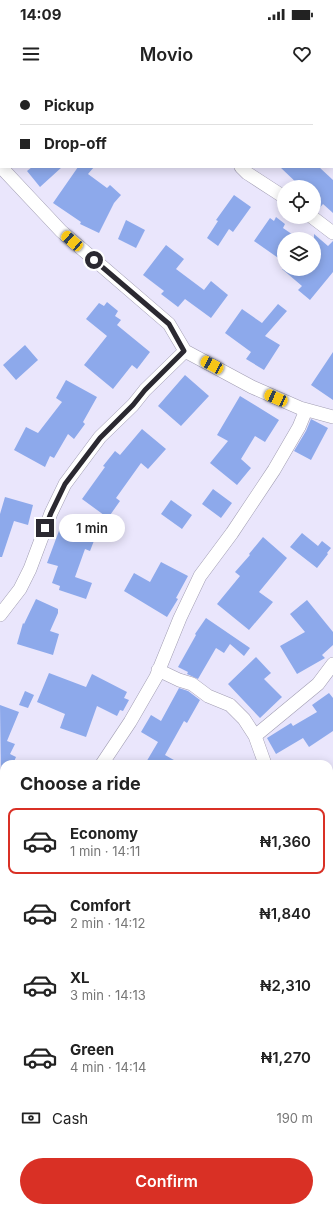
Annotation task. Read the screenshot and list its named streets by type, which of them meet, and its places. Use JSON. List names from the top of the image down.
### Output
{
  "page": {
    "status": "14:09",
    "header": "Movio",
    "banner": ["Pickup", "Drop-off"],
    "bubble": "1 min",
    "heading": "Choose a ride",
    "list": [
      {
        "name": "Economy",
        "note": "1 min · 14:11",
        "value": "₦1,360"
      },
      {
        "name": "Comfort",
        "note": "2 min · 14:12",
        "value": "₦1,840"
      },
      {
        "name": "XL",
        "note": "3 min · 14:13",
        "value": "₦2,310"
      },
      {
        "name": "Green",
        "note": "4 min · 14:14",
        "value": "₦1,270"
      }
    ],
    "pay": ["Cash", "190 m"],
    "buttons": "Confirm"
  }
}
